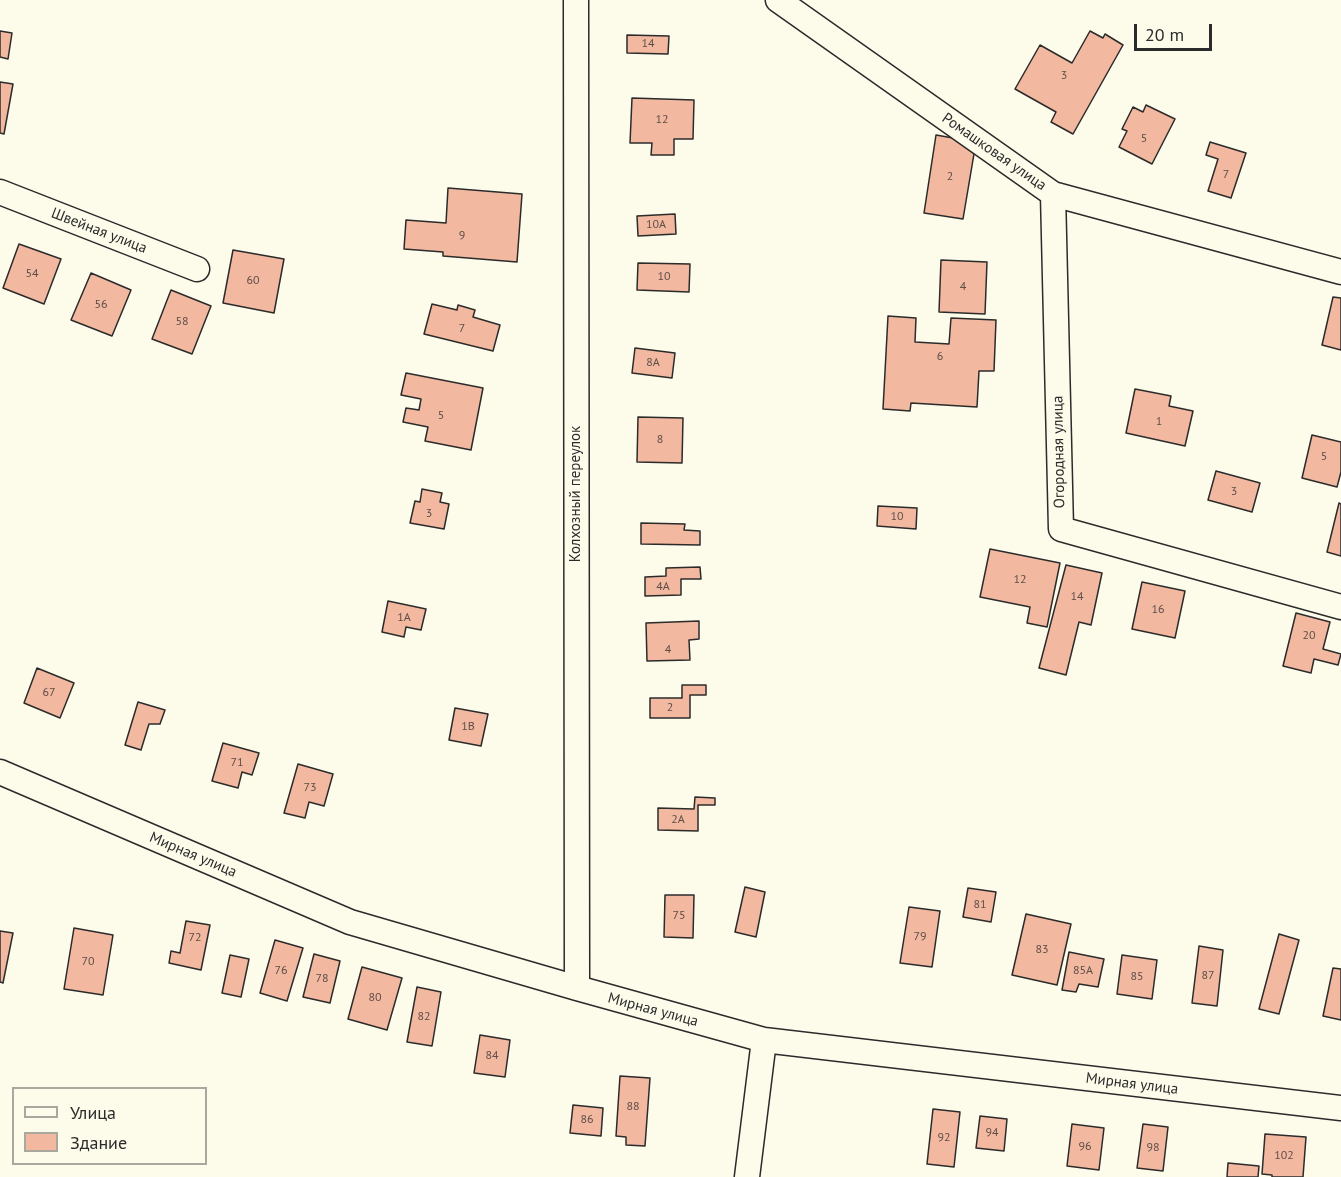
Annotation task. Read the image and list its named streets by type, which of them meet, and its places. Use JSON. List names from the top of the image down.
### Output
{
  "streets": {
    "street": [
      "Ромашковая улица",
      "Швейная улица",
      "Огородная улица",
      "Колхозный переулок",
      "Мирная улица"
    ]
  },
  "crossings": [
    ["Ромашковая улица", "Огородная улица"],
    ["Колхозный переулок", "Мирная улица"]
  ],
  "house_numbers": [
    "14",
    "3",
    "12",
    "5",
    "7",
    "2",
    "10А",
    "9",
    "54",
    "10",
    "60",
    "4",
    "56",
    "58",
    "7",
    "6",
    "8А",
    "5",
    "1",
    "8",
    "5",
    "3",
    "3",
    "10",
    "12",
    "4А",
    "14",
    "16",
    "1А",
    "20",
    "4",
    "67",
    "2",
    "1В",
    "71",
    "73",
    "2А",
    "81",
    "75",
    "79",
    "72",
    "83",
    "70",
    "76",
    "85А",
    "87",
    "85",
    "78",
    "80",
    "82",
    "84",
    "88",
    "86",
    "94",
    "92",
    "96",
    "98",
    "102"
  ],
  "legend": ["Улица", "Здание"],
  "scale_bar": "20 m"
}
